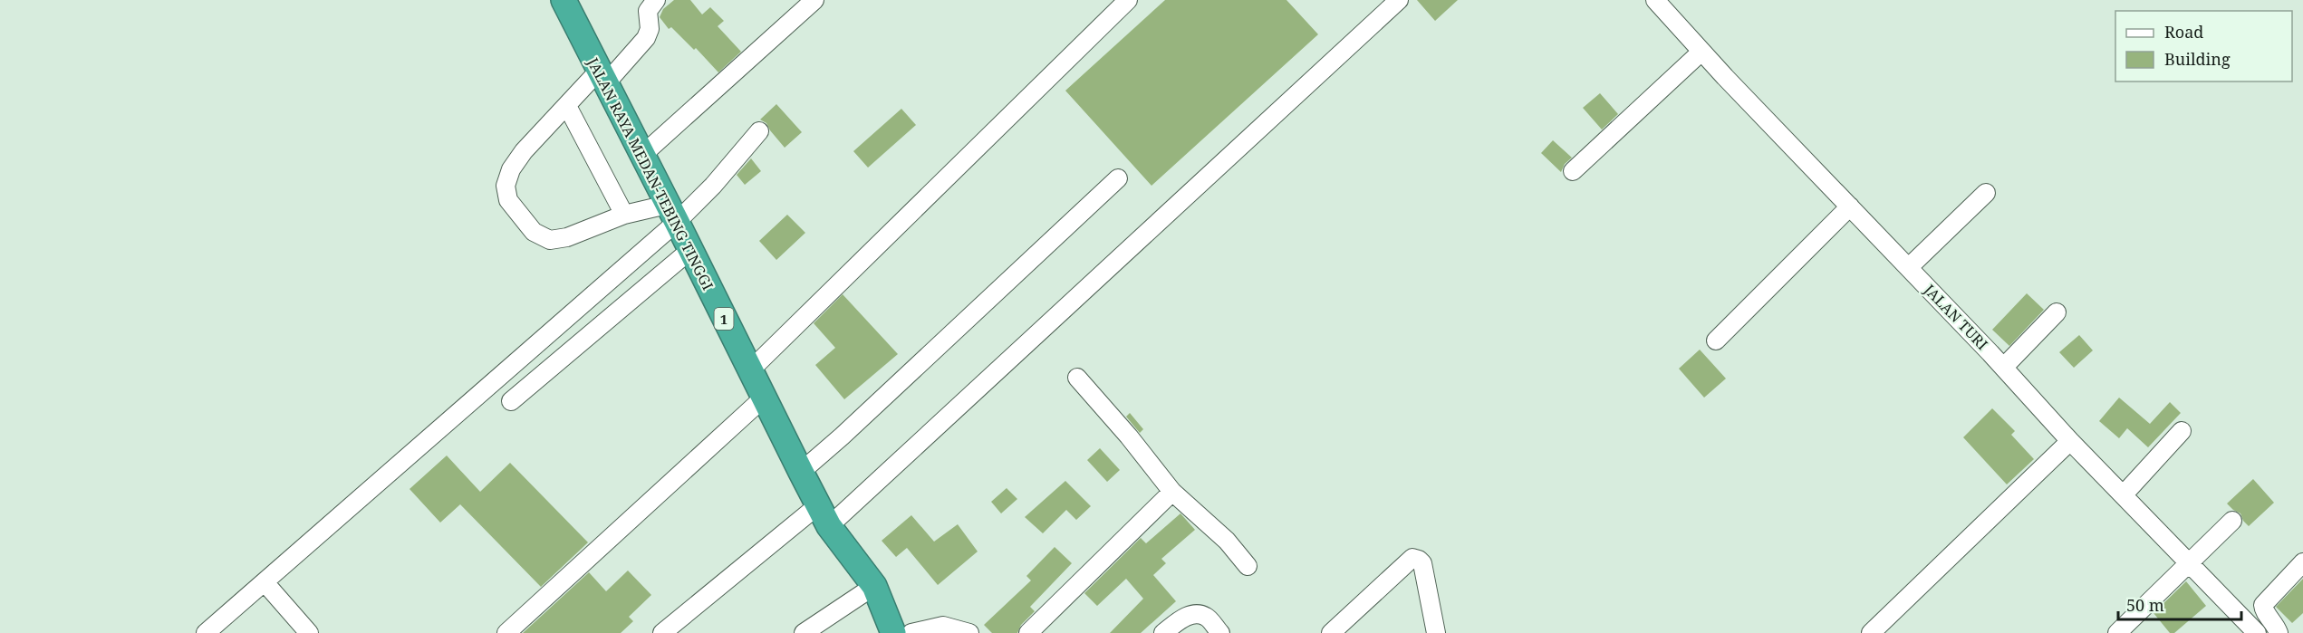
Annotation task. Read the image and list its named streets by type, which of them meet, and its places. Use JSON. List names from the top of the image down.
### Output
{
  "streets": {
    "highway": ["JALAN RAYA MEDAN-TEBING TINGGI", "1"],
    "street": ["JALAN TURI"]
  },
  "legend": ["Road", "Building"],
  "scale_bar": "50 m"
}
